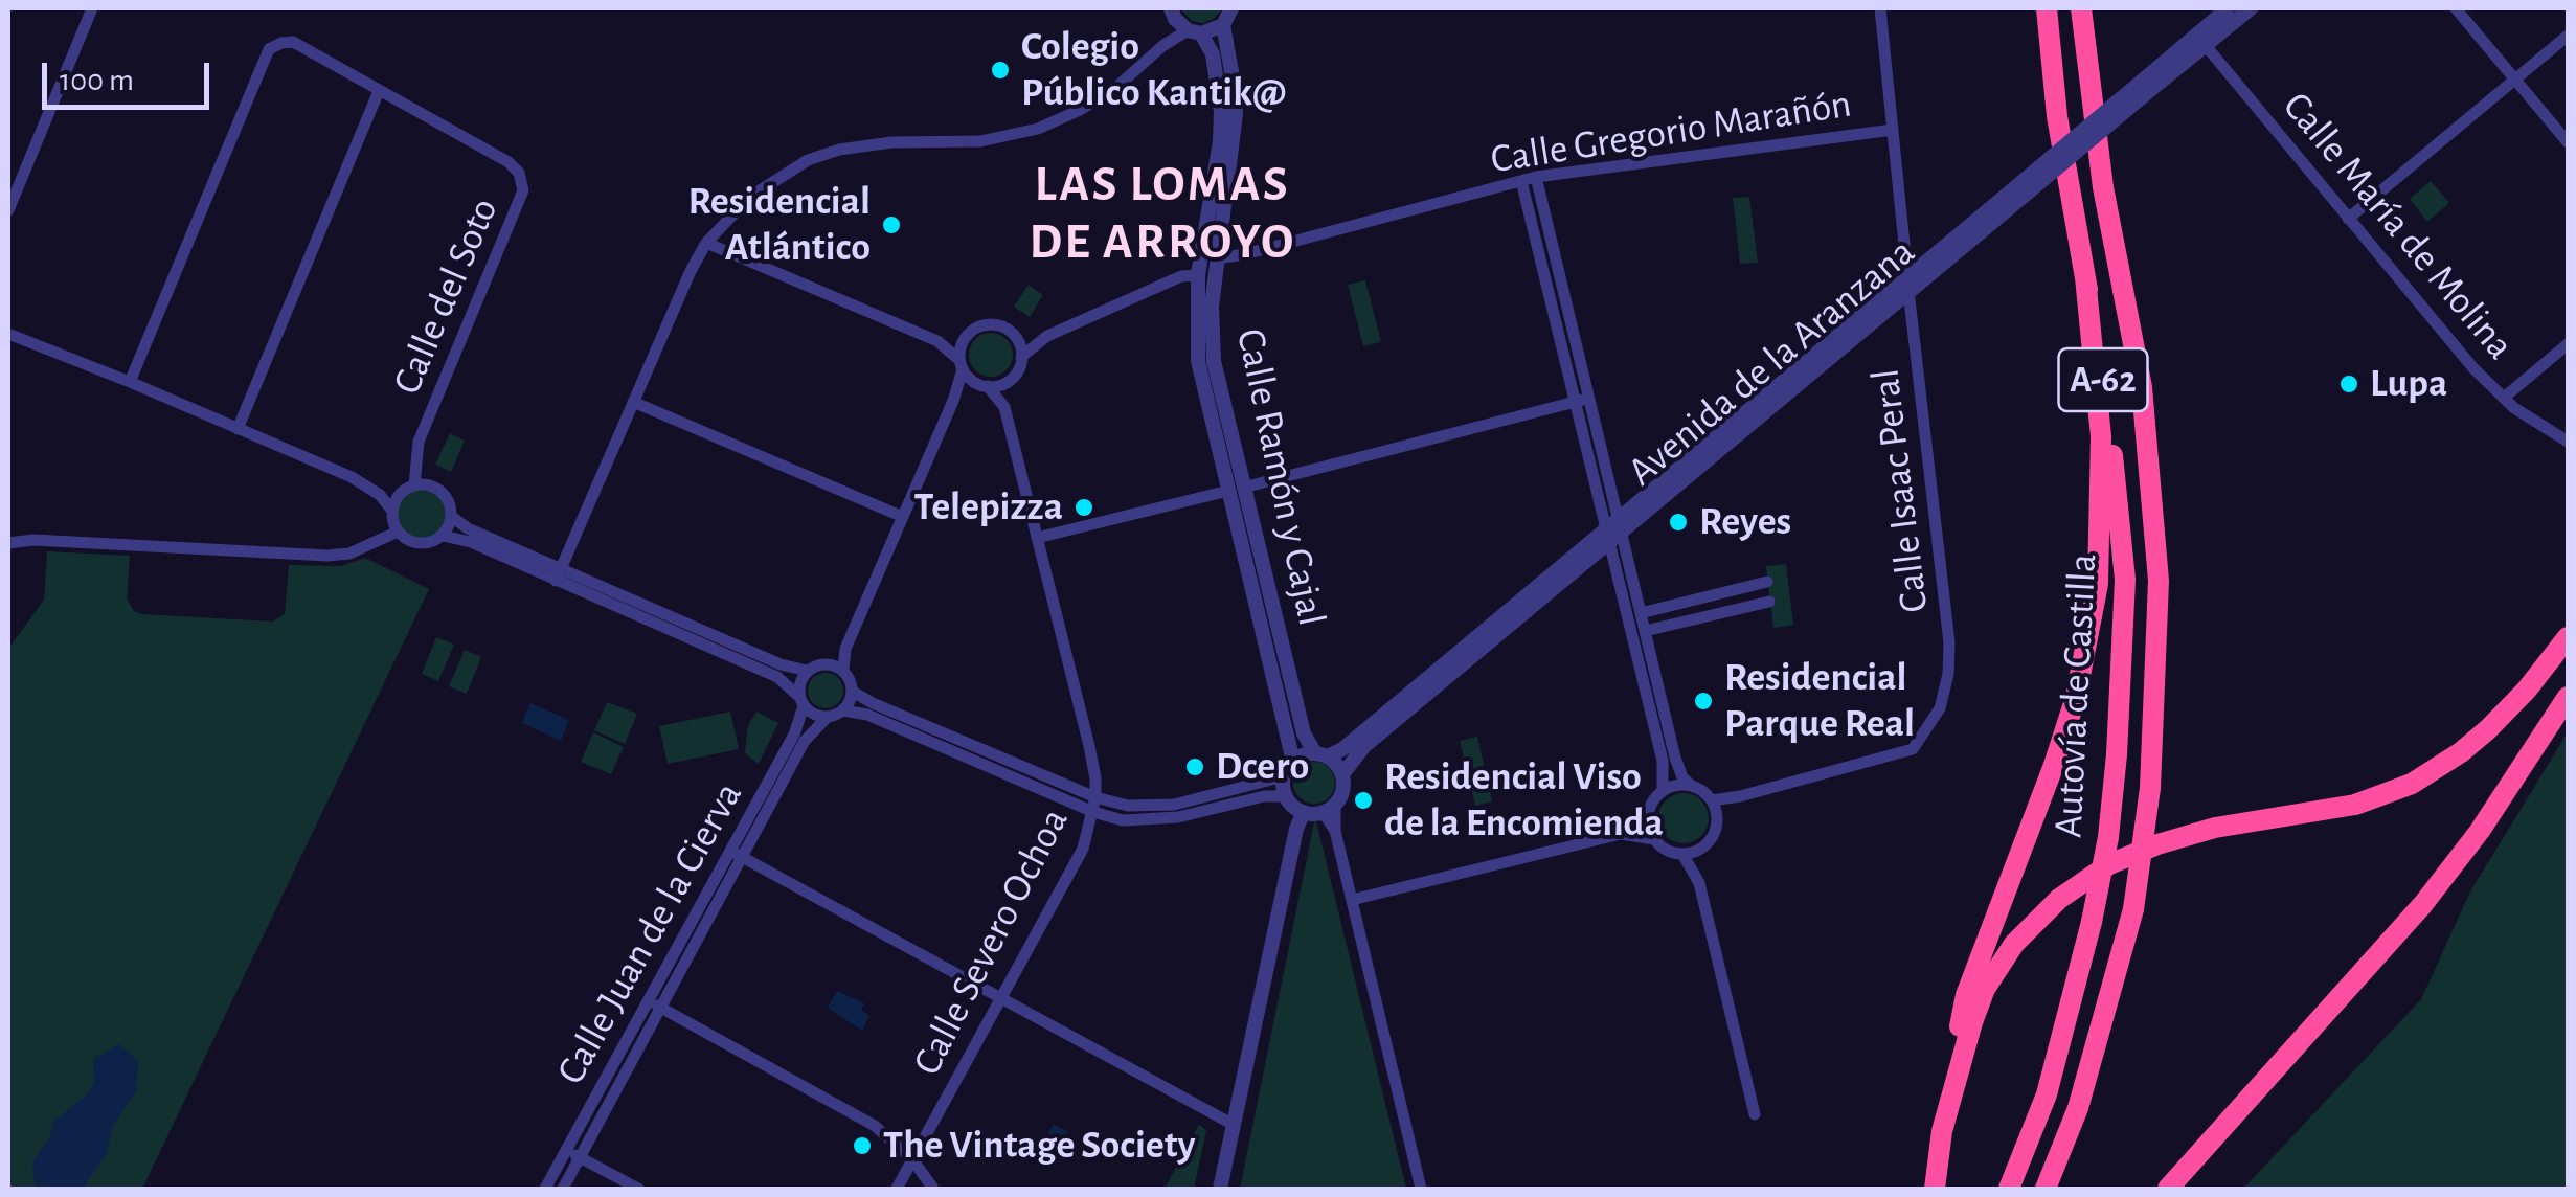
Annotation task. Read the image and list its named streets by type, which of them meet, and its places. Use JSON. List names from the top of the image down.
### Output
{
  "streets": {
    "highway": ["A-62", "Autovía de Castilla"],
    "street": [
      "Calle Gregorio Marañón",
      "Calle María de Molina",
      "Calle del Soto",
      "Avenida de la Aranzana",
      "Calle Ramón y Cajal",
      "Calle Isaac Peral",
      "Calle Juan de la Cierva",
      "Calle Severo Ochoa"
    ]
  },
  "crossings": [
    ["Calle Gregorio Marañón", "Calle Ramón y Cajal"],
    ["Calle Gregorio Marañón", "Calle Isaac Peral"],
    ["Calle María de Molina", "Avenida de la Aranzana"],
    ["Avenida de la Aranzana", "Calle Ramón y Cajal"],
    ["Avenida de la Aranzana", "Calle Isaac Peral"]
  ],
  "districts": ["LAS LOMAS DE ARROYO"],
  "places": [
    "Colegio Público Kantik@",
    "Residencial Atlántico",
    "Lupa",
    "Telepizza",
    "Reyes",
    "Residencial Parque Real",
    "Dcero",
    "Residencial Viso de la Encomienda",
    "The Vintage Society"
  ],
  "scale_bar": "100 m"
}
